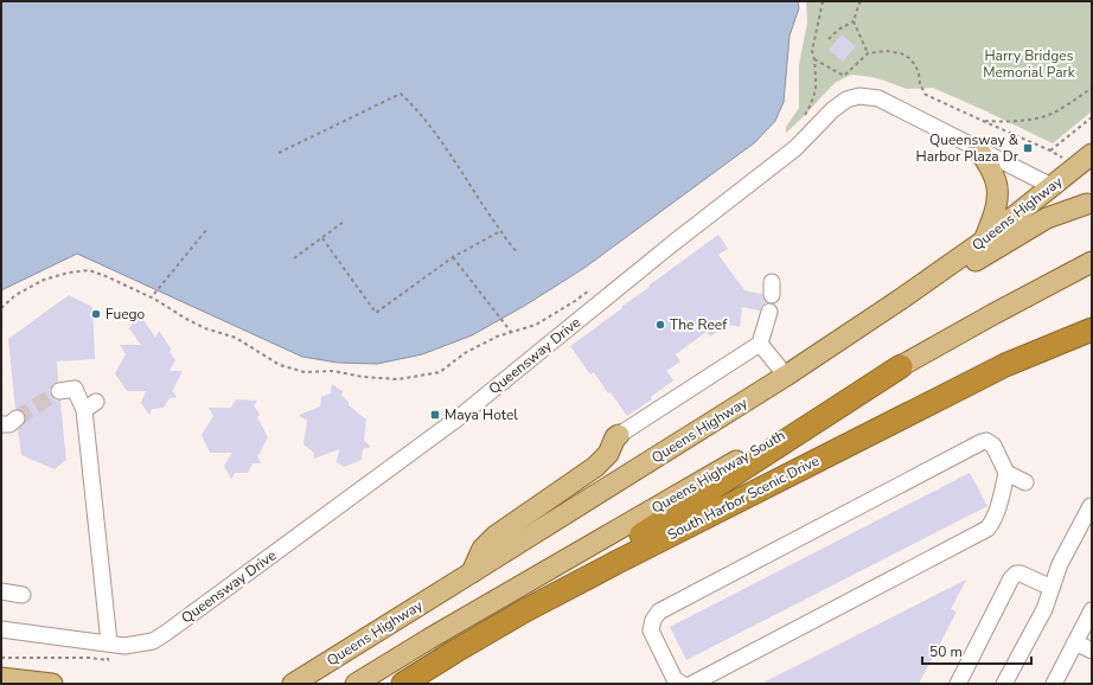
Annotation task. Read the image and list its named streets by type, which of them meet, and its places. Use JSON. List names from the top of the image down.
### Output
{
  "streets": {
    "highway": ["South Harbor Scenic Drive"],
    "main road": ["Queens Highway", "Queens Highway South"],
    "street": ["Queensway Drive"]
  },
  "crossings": [
    ["Queens Highway", "Queensway Drive"]
  ],
  "parks": ["Harry Bridges Memorial Park"],
  "places": {
    "transit": ["Queensway & Harbor Plaza Dr", "Maya Hotel"],
    "other": ["Fuego", "The Reef"]
  },
  "scale_bar": "50 m"
}
